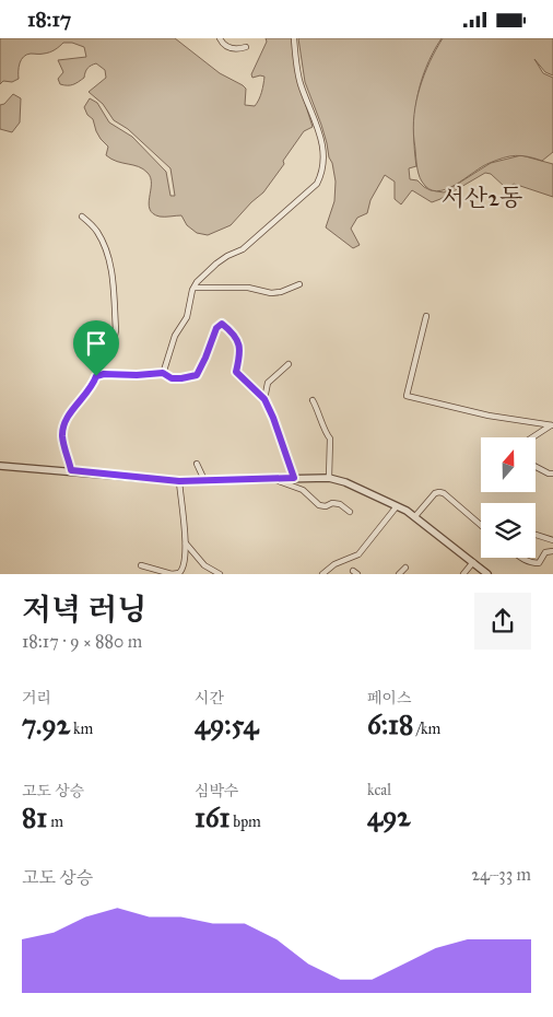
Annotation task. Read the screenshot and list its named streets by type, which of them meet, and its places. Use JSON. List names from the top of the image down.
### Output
{
  "districts": ["서산2동"],
  "north": "top",
  "page": {
    "status": "18:17",
    "heading": ["저녁 러닝", "18:17 · 9 × 880 m"],
    "stats": [
      ["거리", "7.92 km"],
      ["시간", "49:54"],
      ["페이스", "6:18 /km"],
      ["고도 상승", "81 m"],
      ["심박수", "161 bpm"],
      ["kcal", "492"]
    ],
    "chart": ["고도 상승", "24–33 m"]
  }
}
